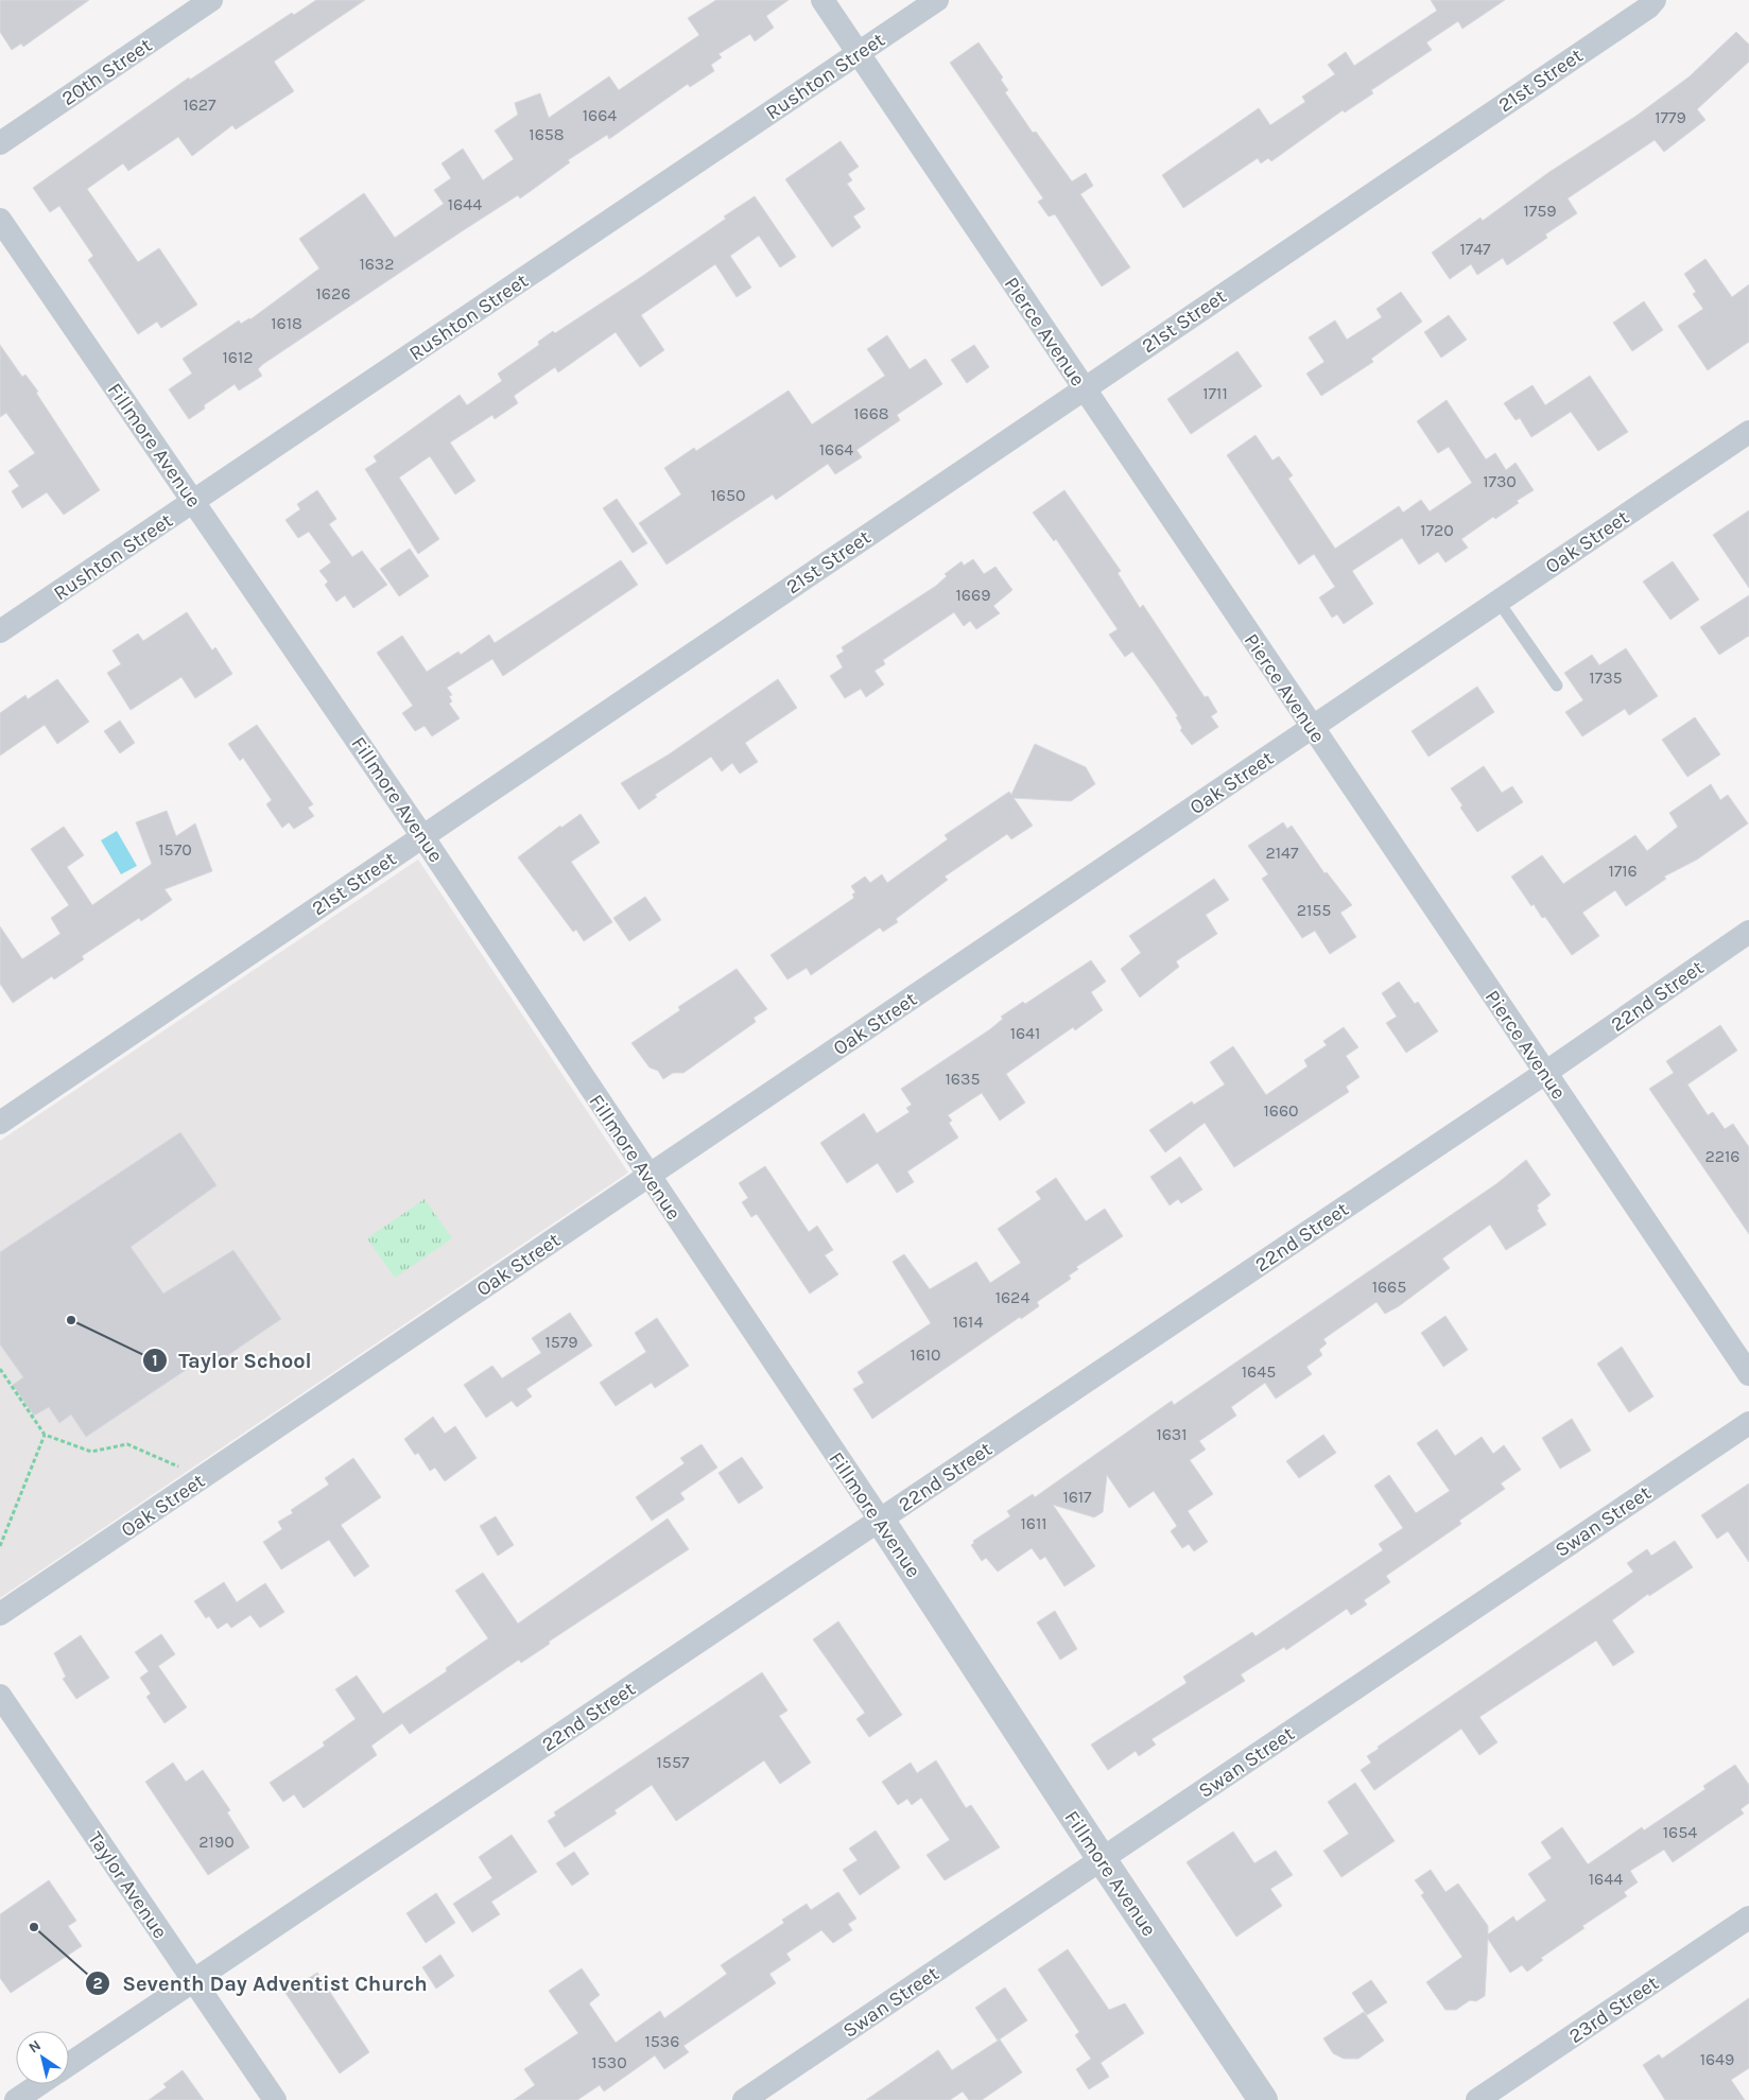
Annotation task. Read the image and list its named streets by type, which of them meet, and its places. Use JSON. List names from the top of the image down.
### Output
{
  "streets": {
    "street": [
      "20th Street",
      "Rushton Street",
      "21st Street",
      "Pierce Avenue",
      "Fillmore Avenue",
      "Oak Street",
      "22nd Street",
      "Swan Street",
      "Taylor Avenue",
      "23rd Street"
    ]
  },
  "crossings": [
    ["Rushton Street", "Pierce Avenue"],
    ["Rushton Street", "Fillmore Avenue"],
    ["21st Street", "Pierce Avenue"],
    ["21st Street", "Fillmore Avenue"],
    ["Pierce Avenue", "Oak Street"],
    ["Pierce Avenue", "22nd Street"],
    ["Fillmore Avenue", "Oak Street"],
    ["Fillmore Avenue", "22nd Street"],
    ["Fillmore Avenue", "Swan Street"],
    ["22nd Street", "Taylor Avenue"]
  ],
  "places": ["Taylor School", "Seventh Day Adventist Church"],
  "house_numbers": [
    "1627",
    "1664",
    "1779",
    "1658",
    "1644",
    "1759",
    "1747",
    "1632",
    "1626",
    "1618",
    "1612",
    "1711",
    "1668",
    "1664",
    "1730",
    "1650",
    "1720",
    "1669",
    "1735",
    "1570",
    "2147",
    "1716",
    "2155",
    "1641",
    "1635",
    "1660",
    "2216",
    "1665",
    "1624",
    "1614",
    "1579",
    "1610",
    "1645",
    "1631",
    "1617",
    "1611",
    "1557",
    "1654",
    "2190",
    "1644",
    "1536",
    "1649",
    "1530"
  ],
  "north": "top left"
}
